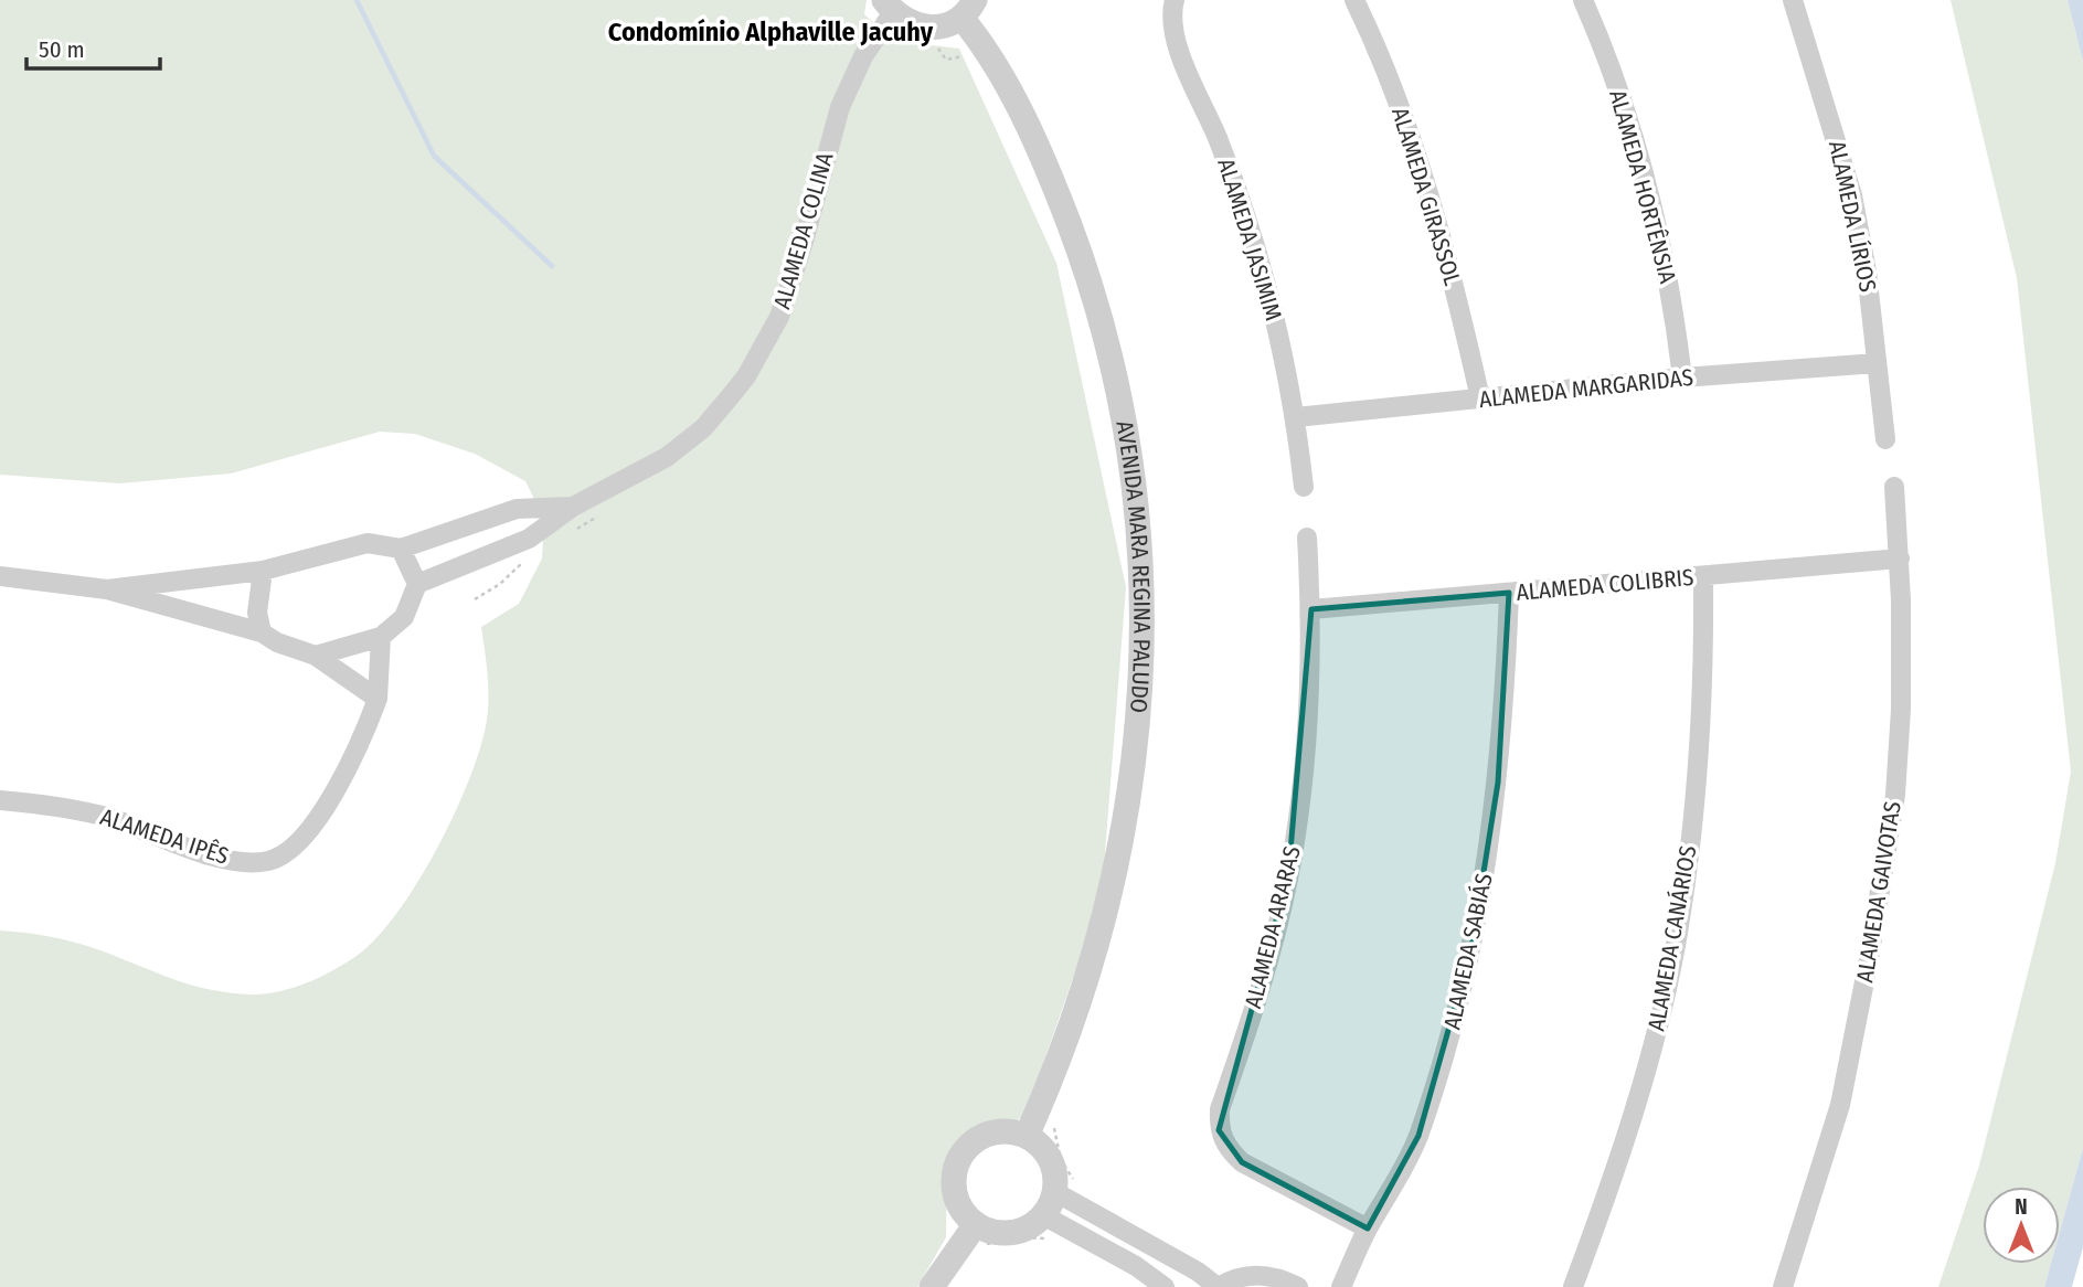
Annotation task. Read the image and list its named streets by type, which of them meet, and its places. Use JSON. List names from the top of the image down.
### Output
{
  "streets": {
    "street": [
      "ALAMEDA HORTÊNSIA",
      "ALAMEDA GIRASSOL",
      "ALAMEDA LÍRIOS",
      "ALAMEDA COLINA",
      "ALAMEDA JASIMIM",
      "ALAMEDA MARGARIDAS",
      "AVENIDA MARA REGINA PALUDO",
      "ALAMEDA COLIBRIS",
      "ALAMEDA IPÊS",
      "ALAMEDA GAIVOTAS",
      "ALAMEDA ARARAS",
      "ALAMEDA CANÁRIOS",
      "ALAMEDA SABIÁS"
    ]
  },
  "crossings": [
    ["ALAMEDA HORTÊNSIA", "ALAMEDA MARGARIDAS"],
    ["ALAMEDA GIRASSOL", "ALAMEDA MARGARIDAS"],
    ["ALAMEDA LÍRIOS", "ALAMEDA MARGARIDAS"],
    ["ALAMEDA JASIMIM", "ALAMEDA MARGARIDAS"],
    ["ALAMEDA COLIBRIS", "ALAMEDA GAIVOTAS"],
    ["ALAMEDA COLIBRIS", "ALAMEDA ARARAS"],
    ["ALAMEDA COLIBRIS", "ALAMEDA CANÁRIOS"],
    ["ALAMEDA COLIBRIS", "ALAMEDA SABIÁS"],
    ["ALAMEDA ARARAS", "ALAMEDA SABIÁS"]
  ],
  "districts": ["Condomínio Alphaville Jacuhy"],
  "scale_bar": "50 m",
  "north": "top"
}
